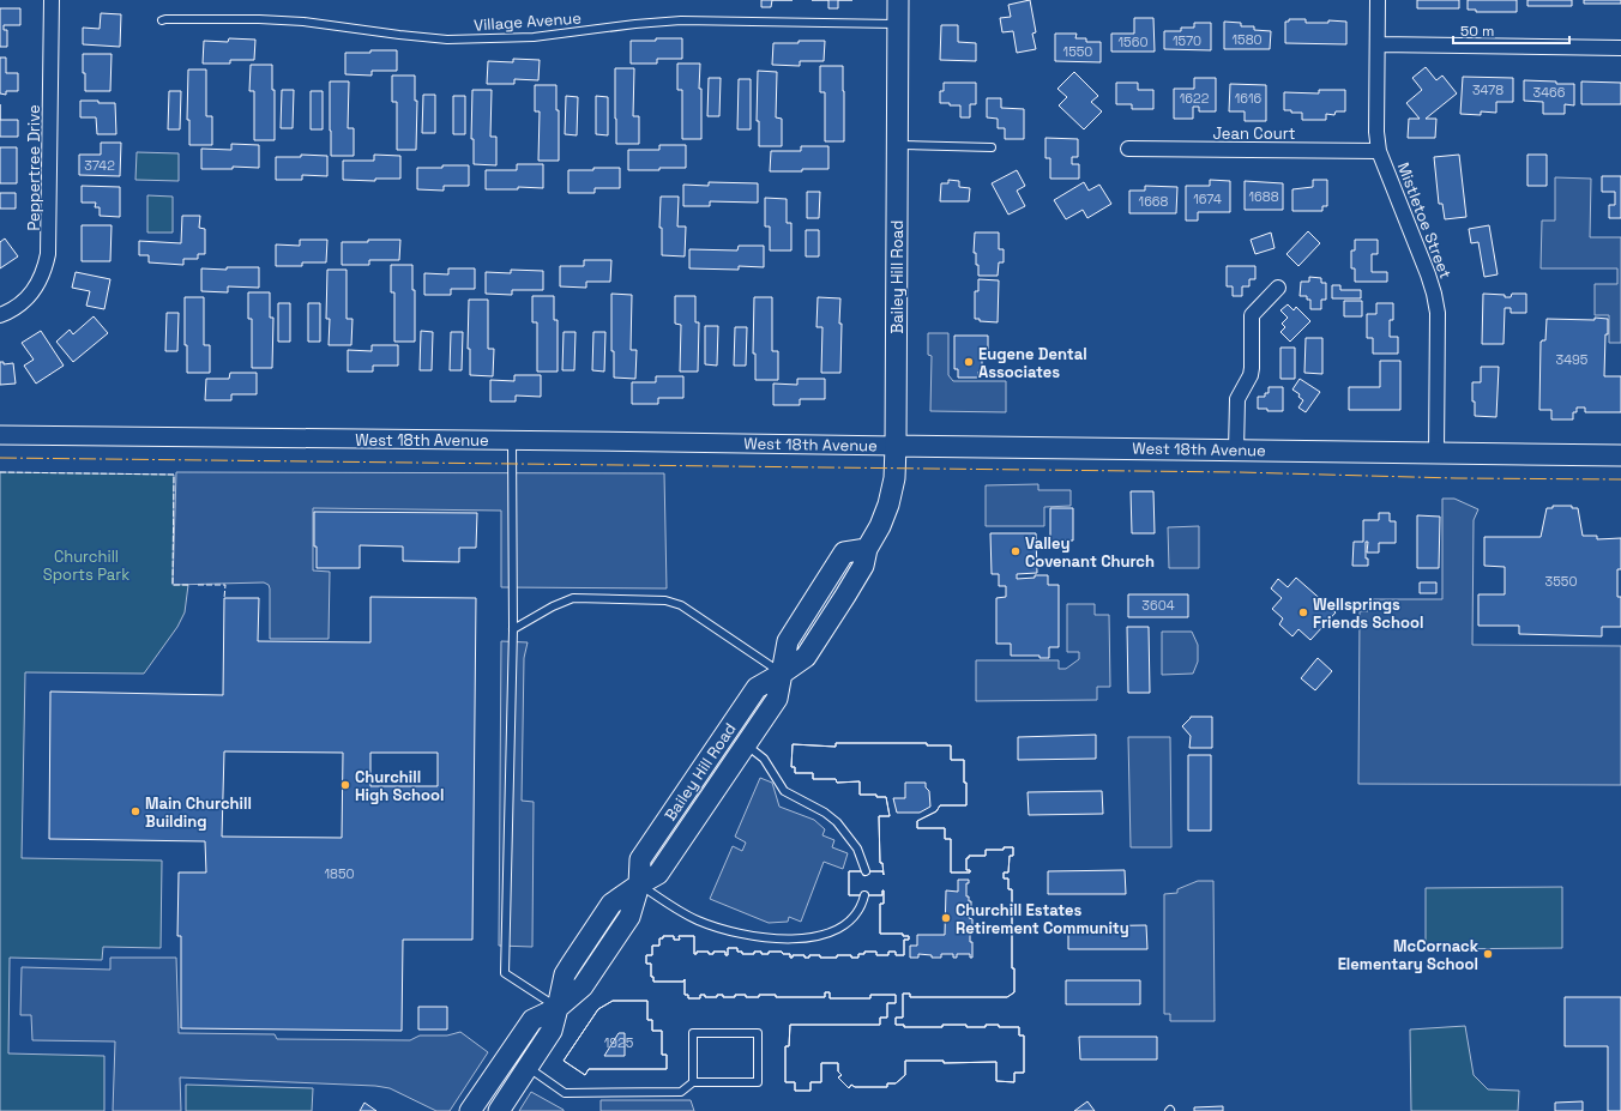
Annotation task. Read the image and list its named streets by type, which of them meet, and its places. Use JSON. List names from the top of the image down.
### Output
{
  "streets": {
    "main road": ["Bailey Hill Road", "West 18th Avenue"],
    "street": ["Jean Court", "Peppertree Drive", "Mistletoe Street"],
    "lane": ["Village Avenue"]
  },
  "crossings": [
    ["Village Avenue", "Bailey Hill Road"],
    ["Jean Court", "Mistletoe Street"],
    ["Mistletoe Street", "West 18th Avenue"],
    ["Bailey Hill Road", "West 18th Avenue"]
  ],
  "parks": ["Churchill Sports Park"],
  "places": [
    "Eugene Dental Associates",
    "Valley Covenant Church",
    "Wellsprings Friends School",
    "Churchill High School",
    "Main Churchill Building",
    "Churchill Estates Retirement Community",
    "McCornack Elementary School"
  ],
  "house_numbers": [
    "1580",
    "1570",
    "1560",
    "1550",
    "3478",
    "3466",
    "1622",
    "1616",
    "3742",
    "1688",
    "1674",
    "1668",
    "3495",
    "3550",
    "3604",
    "1850",
    "1925"
  ],
  "scale_bar": "50 m"
}
